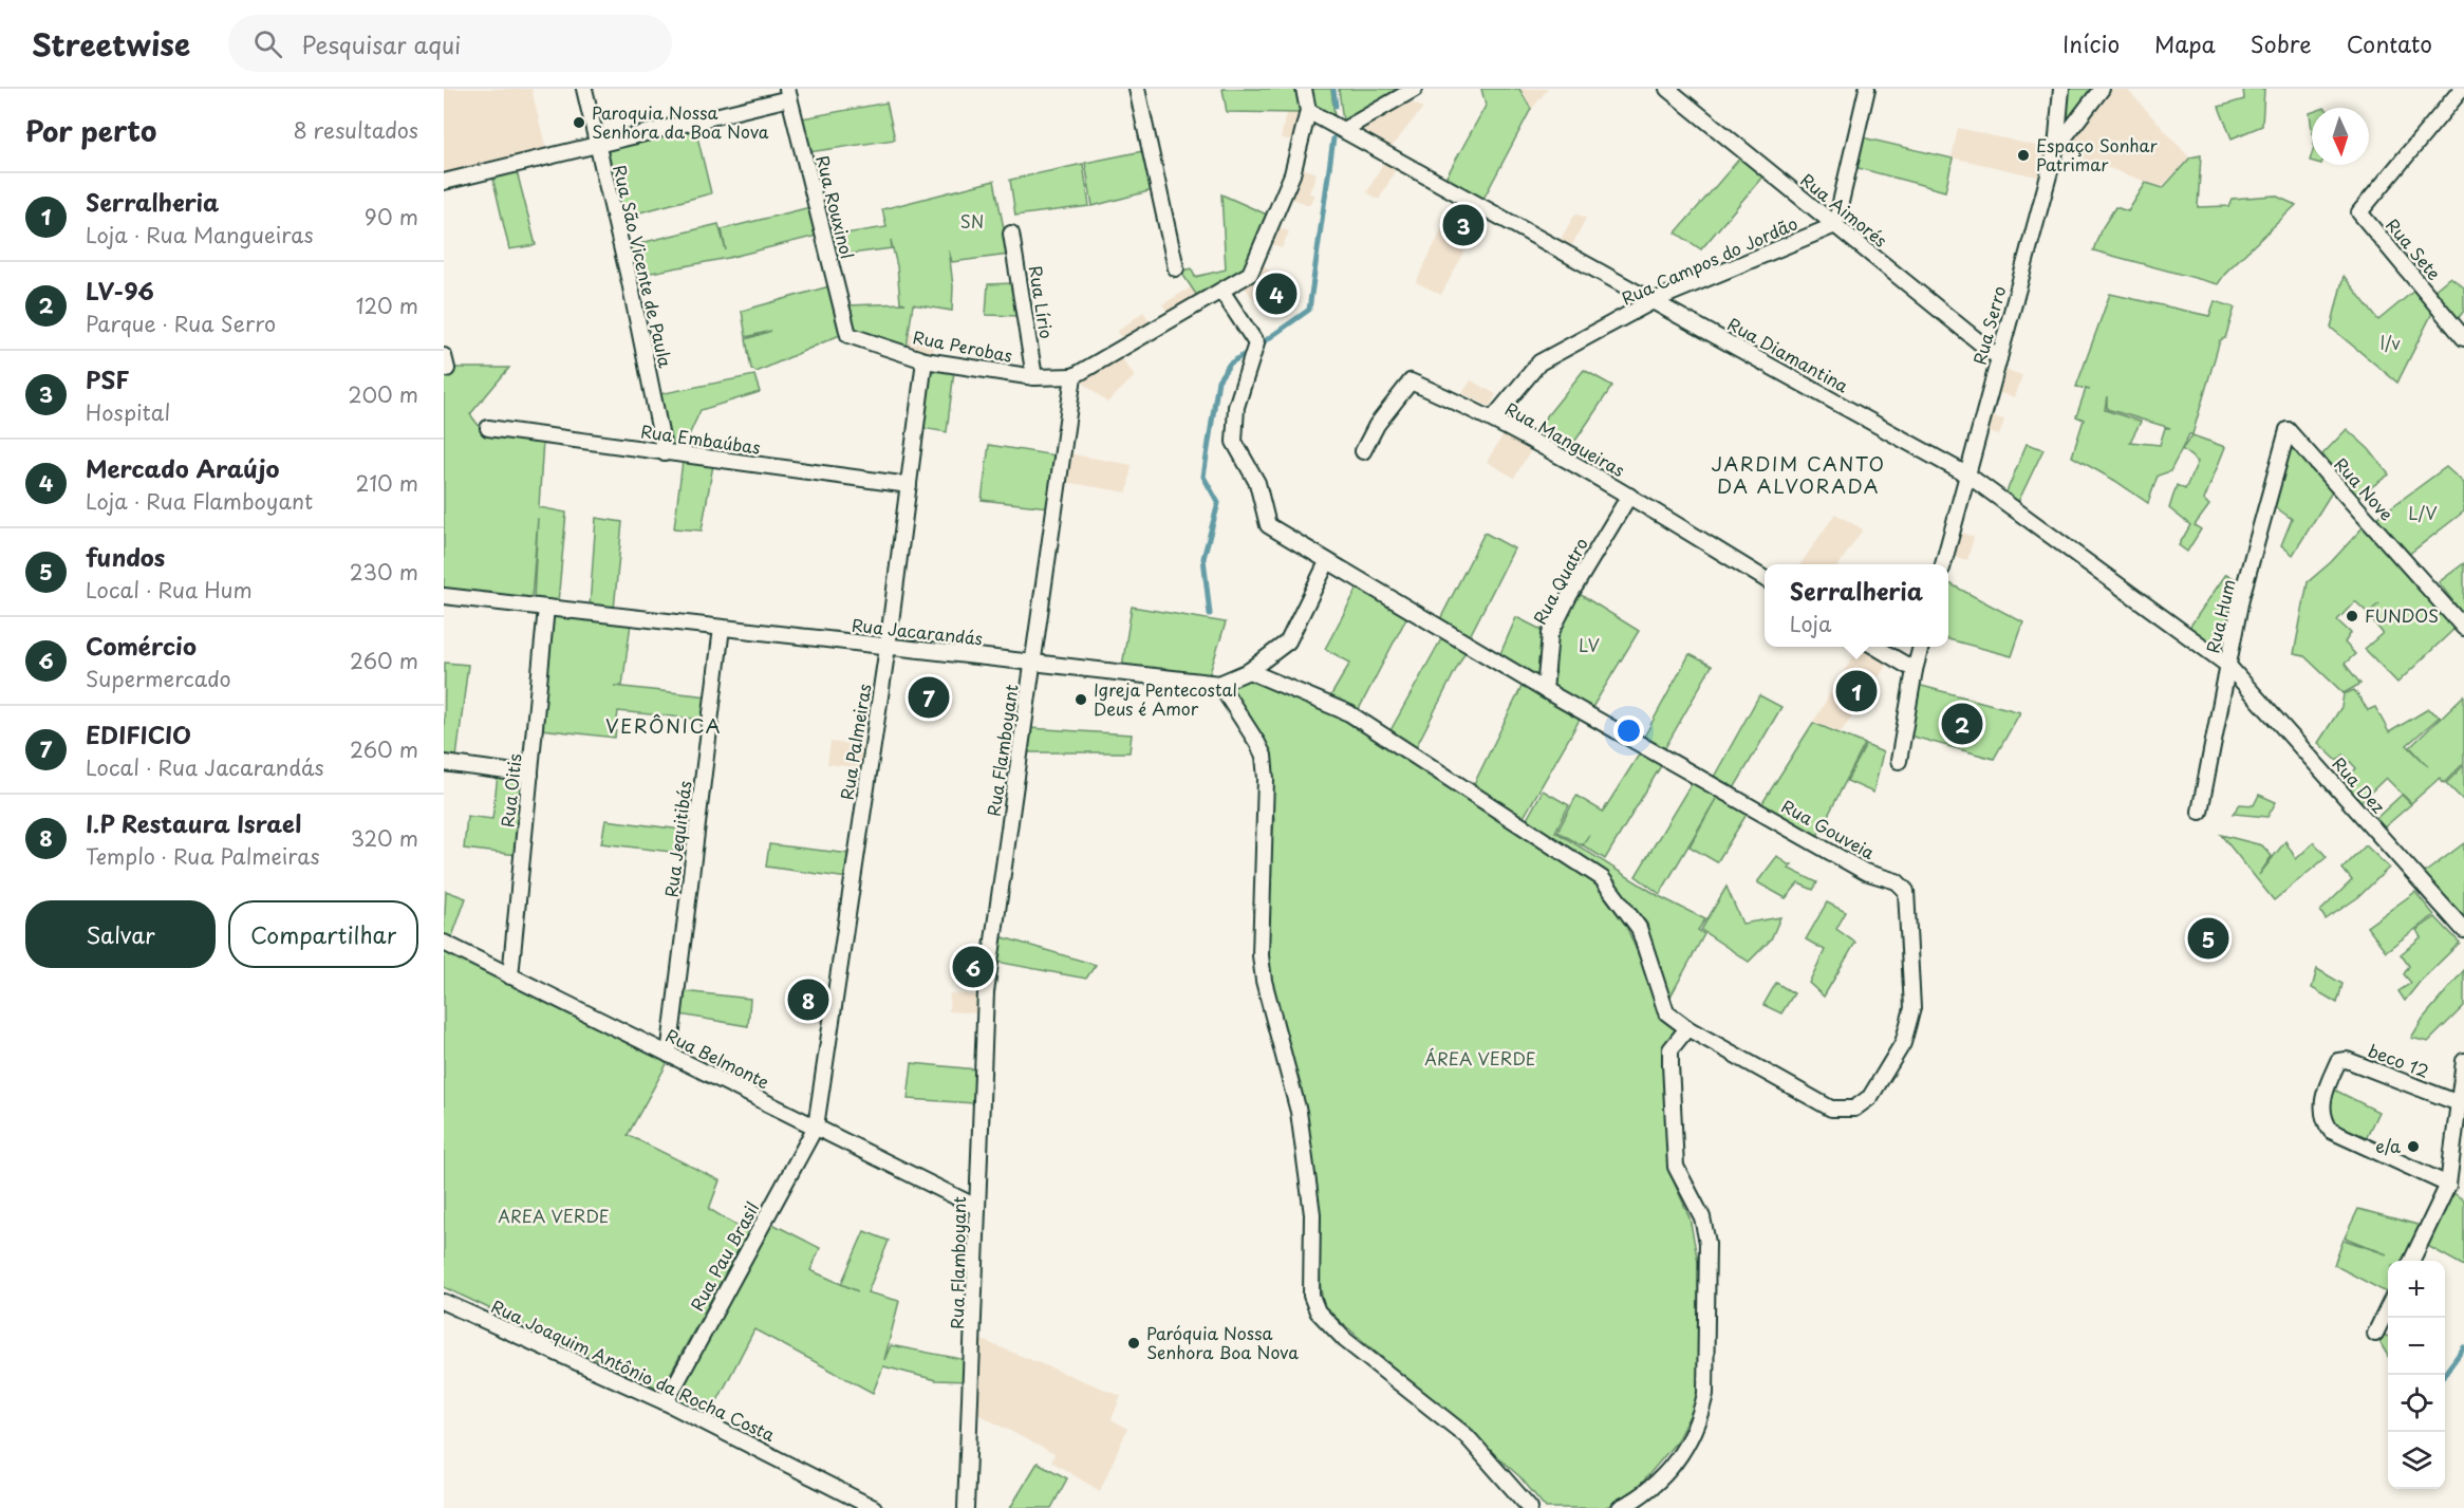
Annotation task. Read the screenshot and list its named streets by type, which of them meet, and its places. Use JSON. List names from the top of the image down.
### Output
{
  "streets": {
    "street": [
      "Rua Rouxinol",
      "Rua Aimorés",
      "Rua Sete",
      "Rua Campos do Jordão",
      "Rua São Vicente de Paula",
      "Rua Lírio",
      "Rua Serro",
      "Rua Perobas",
      "Rua Diamantina",
      "Rua Embaúbas",
      "Rua Mangueiras",
      "Rua Nove",
      "Rua Quatro",
      "Rua Hum",
      "Rua Jacarandás",
      "Rua Palmeiras",
      "Rua Flamboyant",
      "Rua Dez",
      "Rua Oitis",
      "Rua Gouveia",
      "Rua Jequitibás",
      "Rua Belmonte",
      "beco 12",
      "Rua Pau Brasil",
      "Rua Joaquim Antônio da Rocha Costa"
    ]
  },
  "crossings": [
    ["Rua Rouxinol", "Rua Perobas"],
    ["Rua Aimorés", "Rua Campos do Jordão"],
    ["Rua Aimorés", "Rua Serro"],
    ["Rua Campos do Jordão", "Rua Diamantina"],
    ["Rua Campos do Jordão", "Rua Mangueiras"],
    ["Rua São Vicente de Paula", "Rua Embaúbas"],
    ["Rua Lírio", "Rua Perobas"],
    ["Rua Serro", "Rua Diamantina"],
    ["Rua Perobas", "Rua Palmeiras"],
    ["Rua Perobas", "Rua Flamboyant"],
    ["Rua Diamantina", "Rua Hum"],
    ["Rua Diamantina", "Rua Dez"],
    ["Rua Embaúbas", "Rua Palmeiras"],
    ["Rua Mangueiras", "Rua Quatro"],
    ["Rua Nove", "Rua Hum"],
    ["Rua Quatro", "Rua Gouveia"],
    ["Rua Hum", "Rua Dez"],
    ["Rua Jacarandás", "Rua Palmeiras"],
    ["Rua Jacarandás", "Rua Flamboyant"],
    ["Rua Jacarandás", "Rua Oitis"],
    ["Rua Jacarandás", "Rua Gouveia"],
    ["Rua Jacarandás", "Rua Jequitibás"],
    ["Rua Palmeiras", "Rua Belmonte"],
    ["Rua Palmeiras", "Rua Pau Brasil"],
    ["Rua Flamboyant", "Rua Belmonte"],
    ["Rua Oitis", "Rua Belmonte"],
    ["Rua Jequitibás", "Rua Belmonte"],
    ["Rua Belmonte", "Rua Pau Brasil"],
    ["Rua Pau Brasil", "Rua Joaquim Antônio da Rocha Costa"]
  ],
  "districts": ["JARDIM CANTO DA ALVORADA", "VERÔNICA"],
  "parks": [
    "SN",
    "l/v",
    "L/V",
    "LV",
    "ÁREA VERDE",
    "AREA VERDE"
  ],
  "places": [
    "Paroquia Nossa Senhora da Boa Nova",
    "Espaço Sonhar Patrimar",
    "FUNDOS",
    "Igreja Pentecostal Deus é Amor",
    "e/a",
    "Paróquia Nossa Senhora Boa Nova"
  ],
  "north": "bottom",
  "page": {
    "header": "Streetwise",
    "search": "Pesquisar aqui",
    "nav": [
      "Início",
      "Mapa",
      "Sobre",
      "Contato"
    ],
    "heading": ["Por perto", "8 resultados"],
    "list": [
      {
        "mark": "1",
        "name": "Serralheria",
        "note": "Loja · Rua Mangueiras",
        "value": "90 m"
      },
      {
        "mark": "2",
        "name": "LV-96",
        "note": "Parque · Rua Serro",
        "value": "120 m"
      },
      {
        "mark": "3",
        "name": "PSF",
        "note": "Hospital",
        "value": "200 m"
      },
      {
        "mark": "4",
        "name": "Mercado Araújo",
        "note": "Loja · Rua Flamboyant",
        "value": "210 m"
      },
      {
        "mark": "5",
        "name": "fundos",
        "note": "Local · Rua Hum",
        "value": "230 m"
      },
      {
        "mark": "6",
        "name": "Comércio",
        "note": "Supermercado",
        "value": "260 m"
      },
      {
        "mark": "7",
        "name": "EDIFICIO",
        "note": "Local · Rua Jacarandás",
        "value": "260 m"
      },
      {
        "mark": "8",
        "name": "I.P Restaura Israel",
        "note": "Templo · Rua Palmeiras",
        "value": "320 m"
      }
    ],
    "pins": [
      "3",
      "4",
      "1",
      "7",
      "2",
      "5",
      "6",
      "8"
    ],
    "popup": ["Serralheria", "Loja"],
    "buttons": ["Salvar", "Compartilhar"],
    "map_buttons": ["+", "−"]
  }
}
